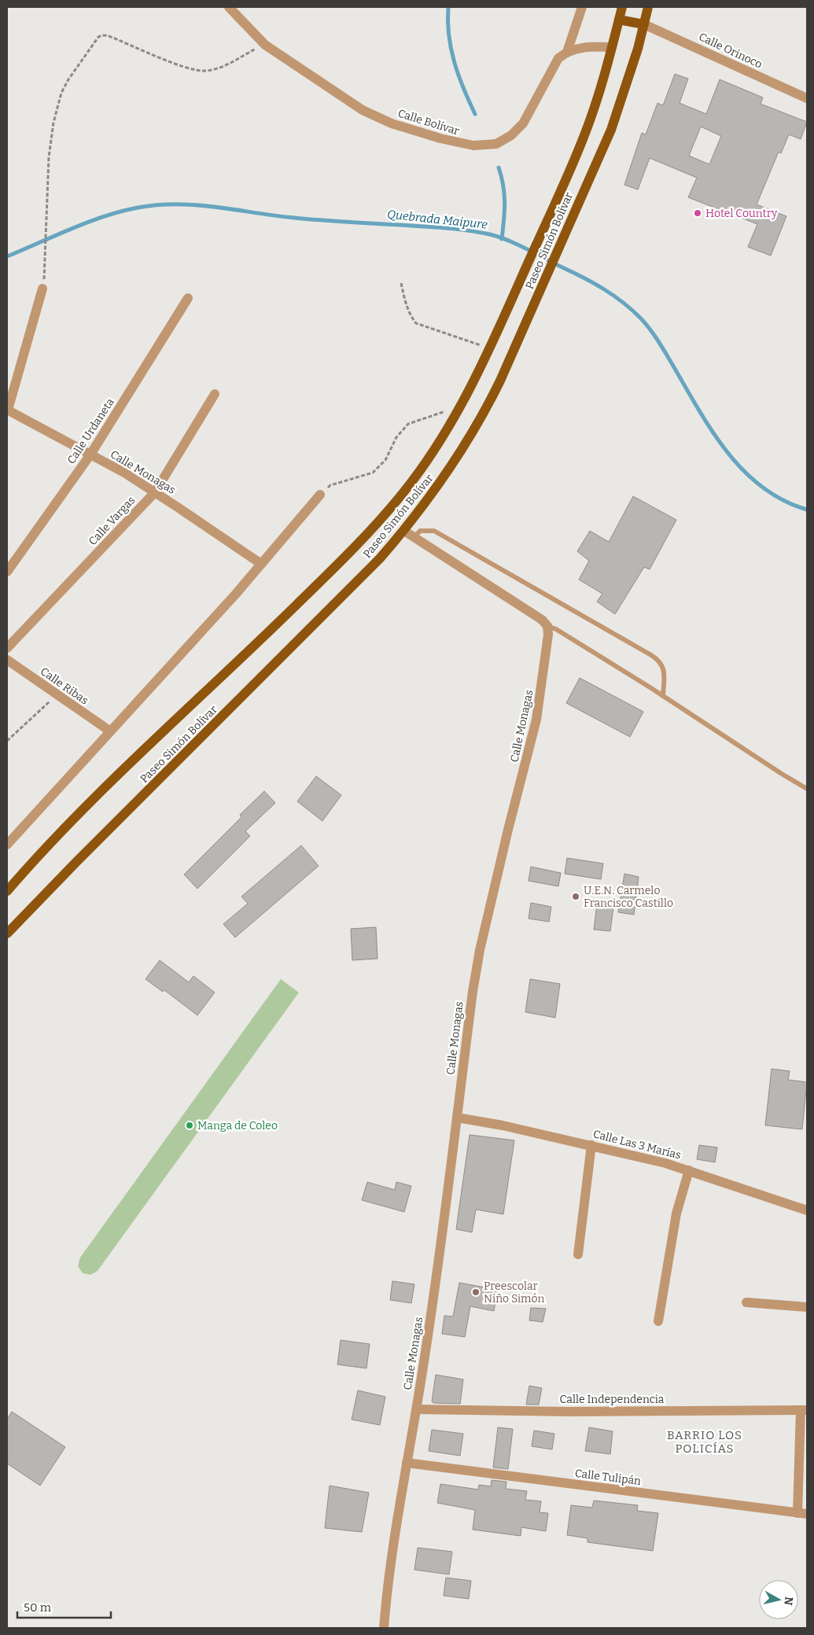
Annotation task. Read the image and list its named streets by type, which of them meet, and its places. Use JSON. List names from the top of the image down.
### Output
{
  "streets": {
    "main road": ["Paseo Simón Bolívar"],
    "street": [
      "Calle Orinoco",
      "Calle Bolívar",
      "Calle Urdaneta",
      "Calle Monagas",
      "Calle Vargas",
      "Calle Ribas",
      "Calle Las 3 Marías",
      "Calle Independencia",
      "Calle Tulipán"
    ]
  },
  "crossings": [
    ["Calle Orinoco", "Paseo Simón Bolívar"],
    ["Calle Urdaneta", "Calle Monagas"],
    ["Calle Monagas", "Calle Vargas"],
    ["Calle Monagas", "Calle Las 3 Marías"],
    ["Calle Monagas", "Calle Independencia"],
    ["Calle Monagas", "Calle Tulipán"]
  ],
  "districts": ["BARRIO LOS POLICÍAS"],
  "water": ["Quebrada Maipure"],
  "places": [
    "Hotel Country",
    "U.E.N. Carmelo Francisco Castillo",
    "Manga de Coleo",
    "Preescolar Niño Simón"
  ],
  "scale_bar": "50 m",
  "north": "right"
}
